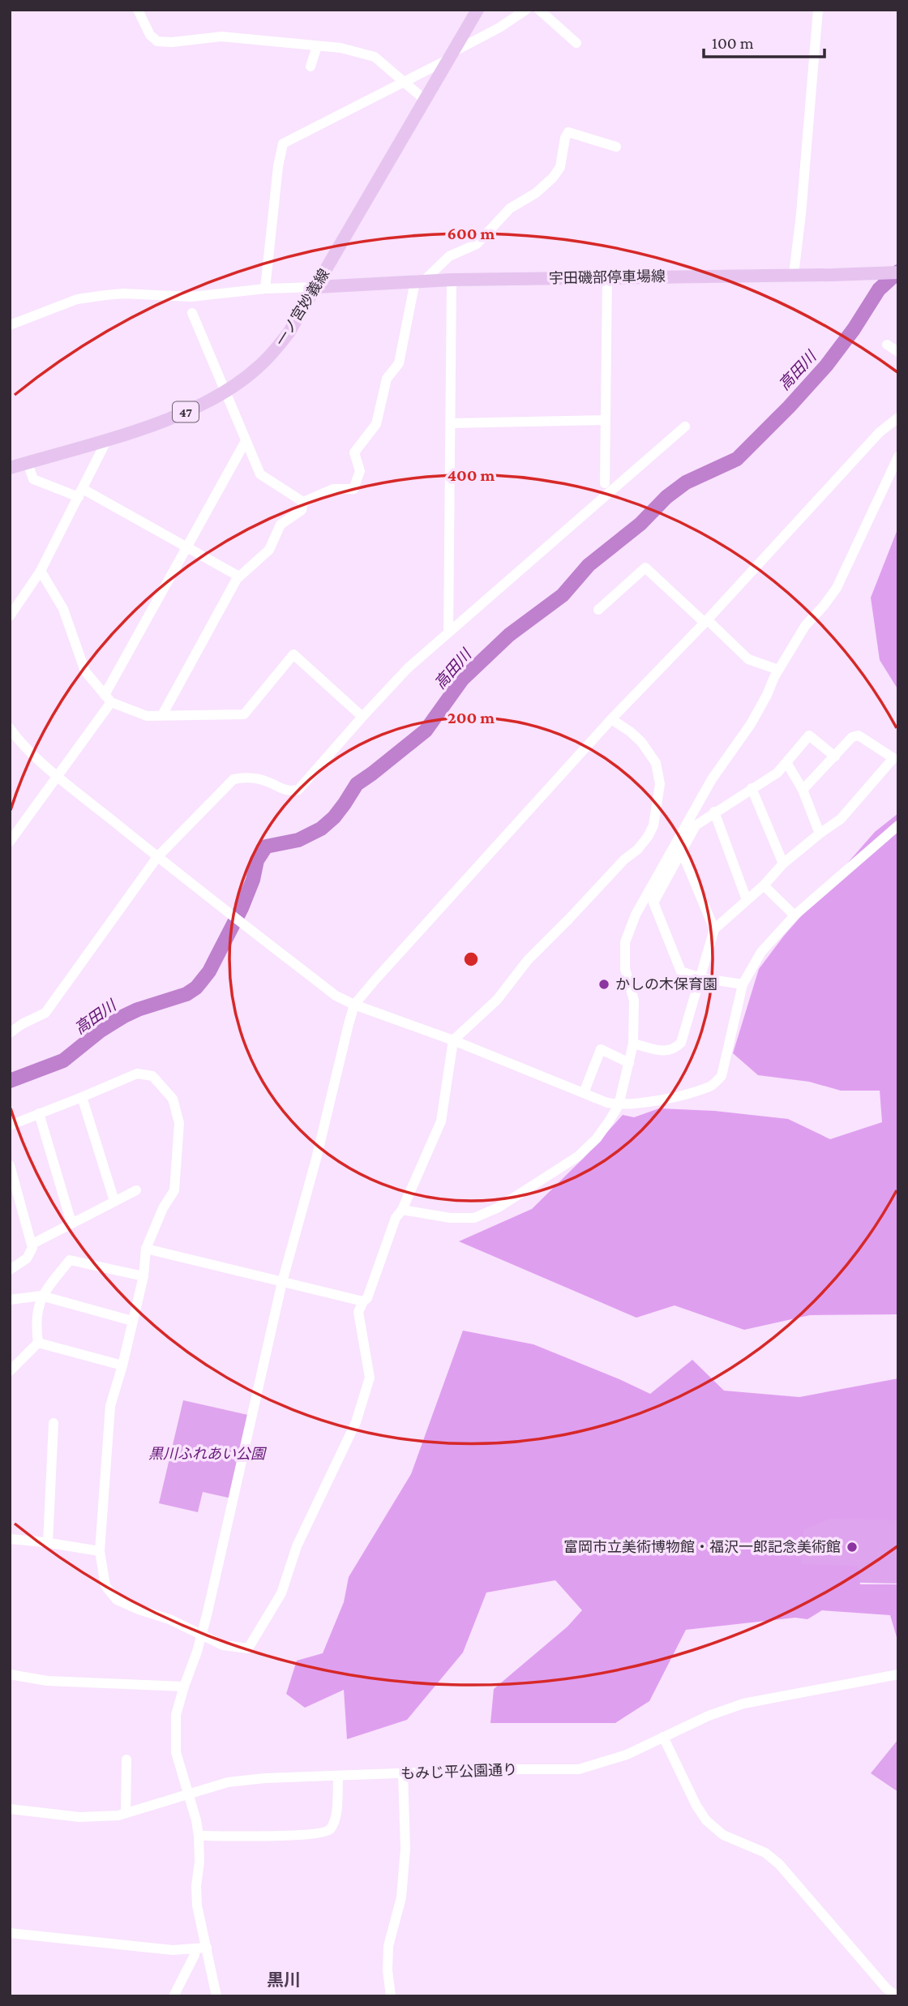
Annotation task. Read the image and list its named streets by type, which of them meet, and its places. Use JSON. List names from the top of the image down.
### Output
{
  "streets": {
    "main road": ["宇田磯部停車場線", "一ノ宮妙義線", "47"],
    "street": ["もみじ平公園通り"]
  },
  "crossings": [
    ["宇田磯部停車場線", "一ノ宮妙義線"]
  ],
  "districts": ["黒川"],
  "water": ["高田川"],
  "parks": ["黒川ふれあい公園"],
  "places": ["かしの木保育園", "富岡市立美術博物館・福沢一郎記念美術館"],
  "scale_bar": "100 m",
  "rings": ["600 m", "400 m", "200 m"]
}
